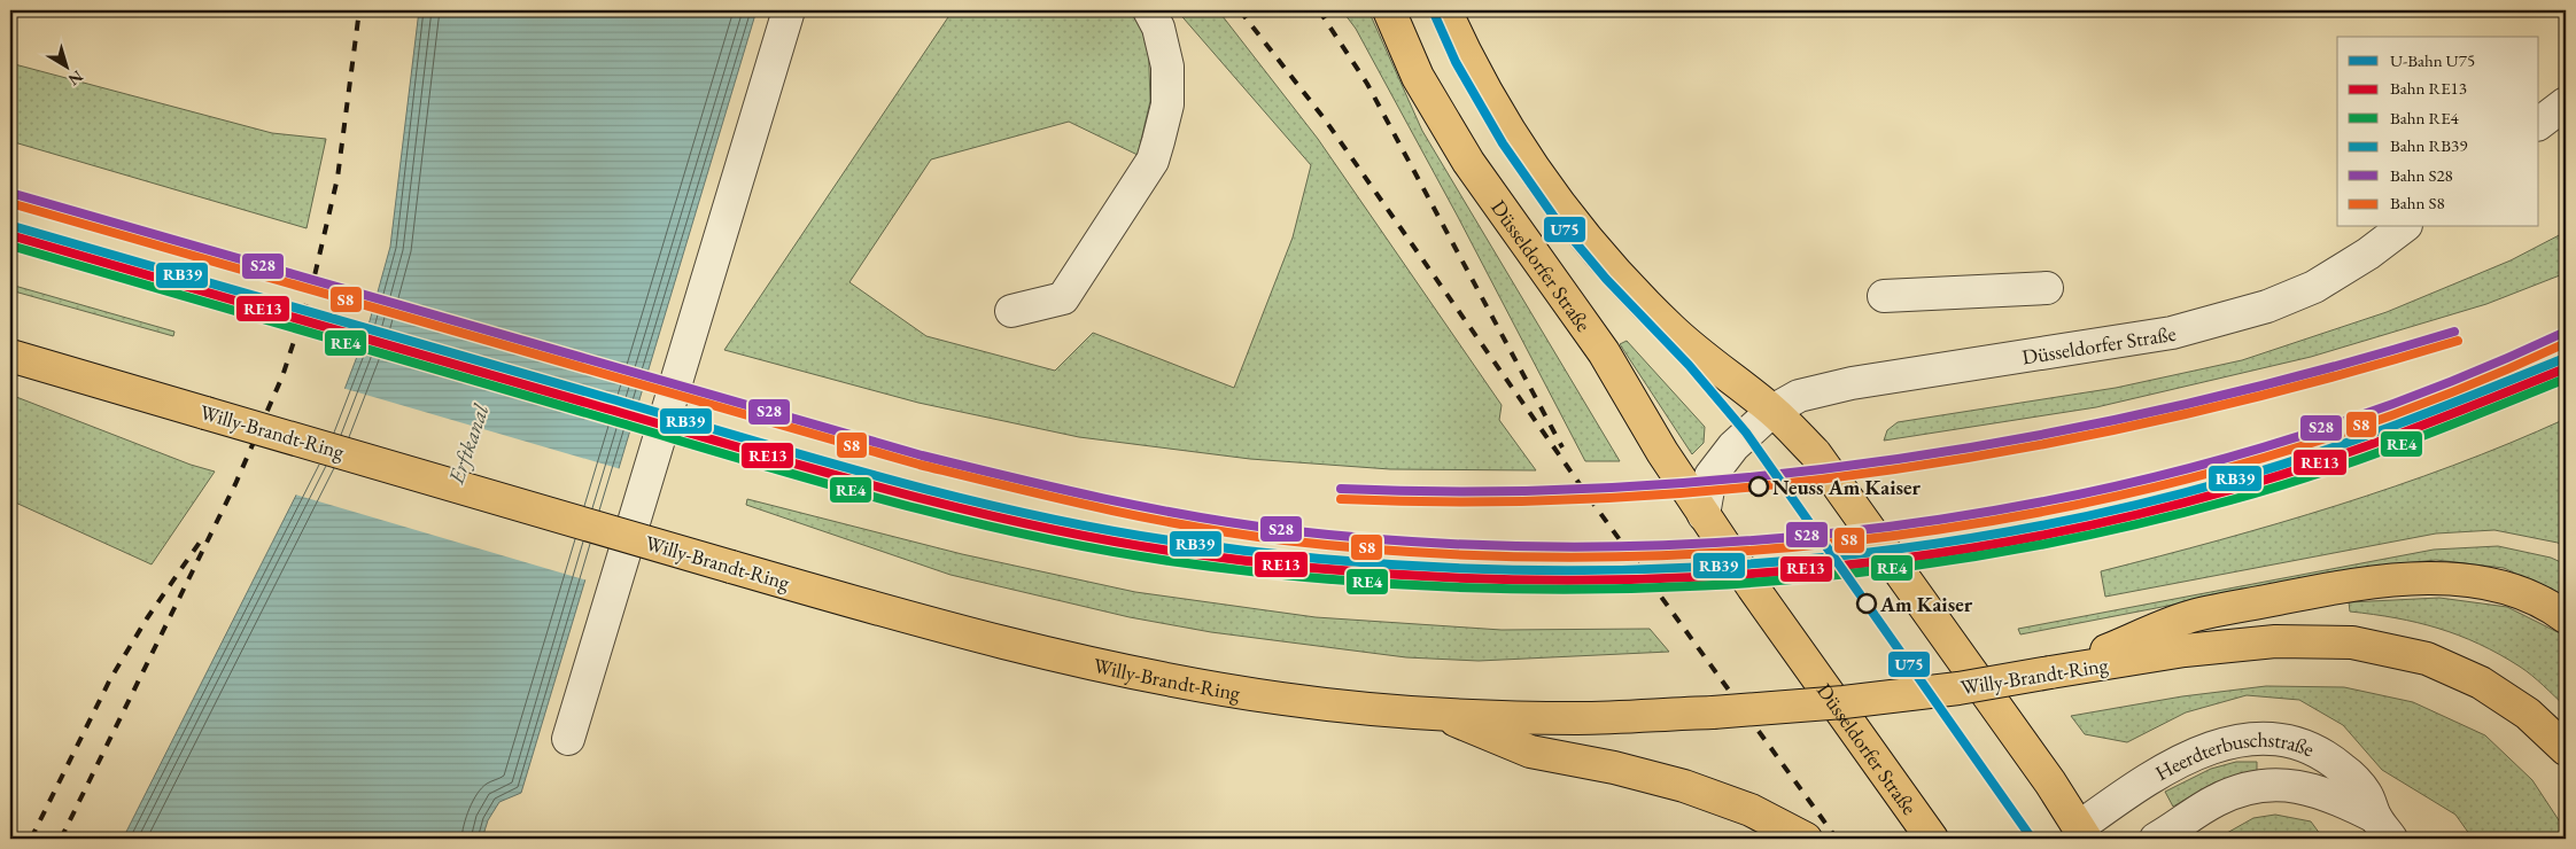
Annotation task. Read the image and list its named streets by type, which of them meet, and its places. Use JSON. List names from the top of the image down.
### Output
{
  "streets": {
    "main road": ["Düsseldorfer Straße", "Willy-Brandt-Ring"],
    "street": ["Heerdterbuschstraße"]
  },
  "water": ["Erftkanal"],
  "places": ["Neuss Am Kaiser", "Am Kaiser"],
  "lines": [
    "metro line U75",
    "rail line S28",
    "rail line S8",
    "rail line RB39",
    "rail line RE13",
    "rail line RE4"
  ],
  "legend": [
    "U-Bahn U75",
    "Bahn RE13",
    "Bahn RE4",
    "Bahn RB39",
    "Bahn S28",
    "Bahn S8"
  ],
  "north": "bottom right"
}
